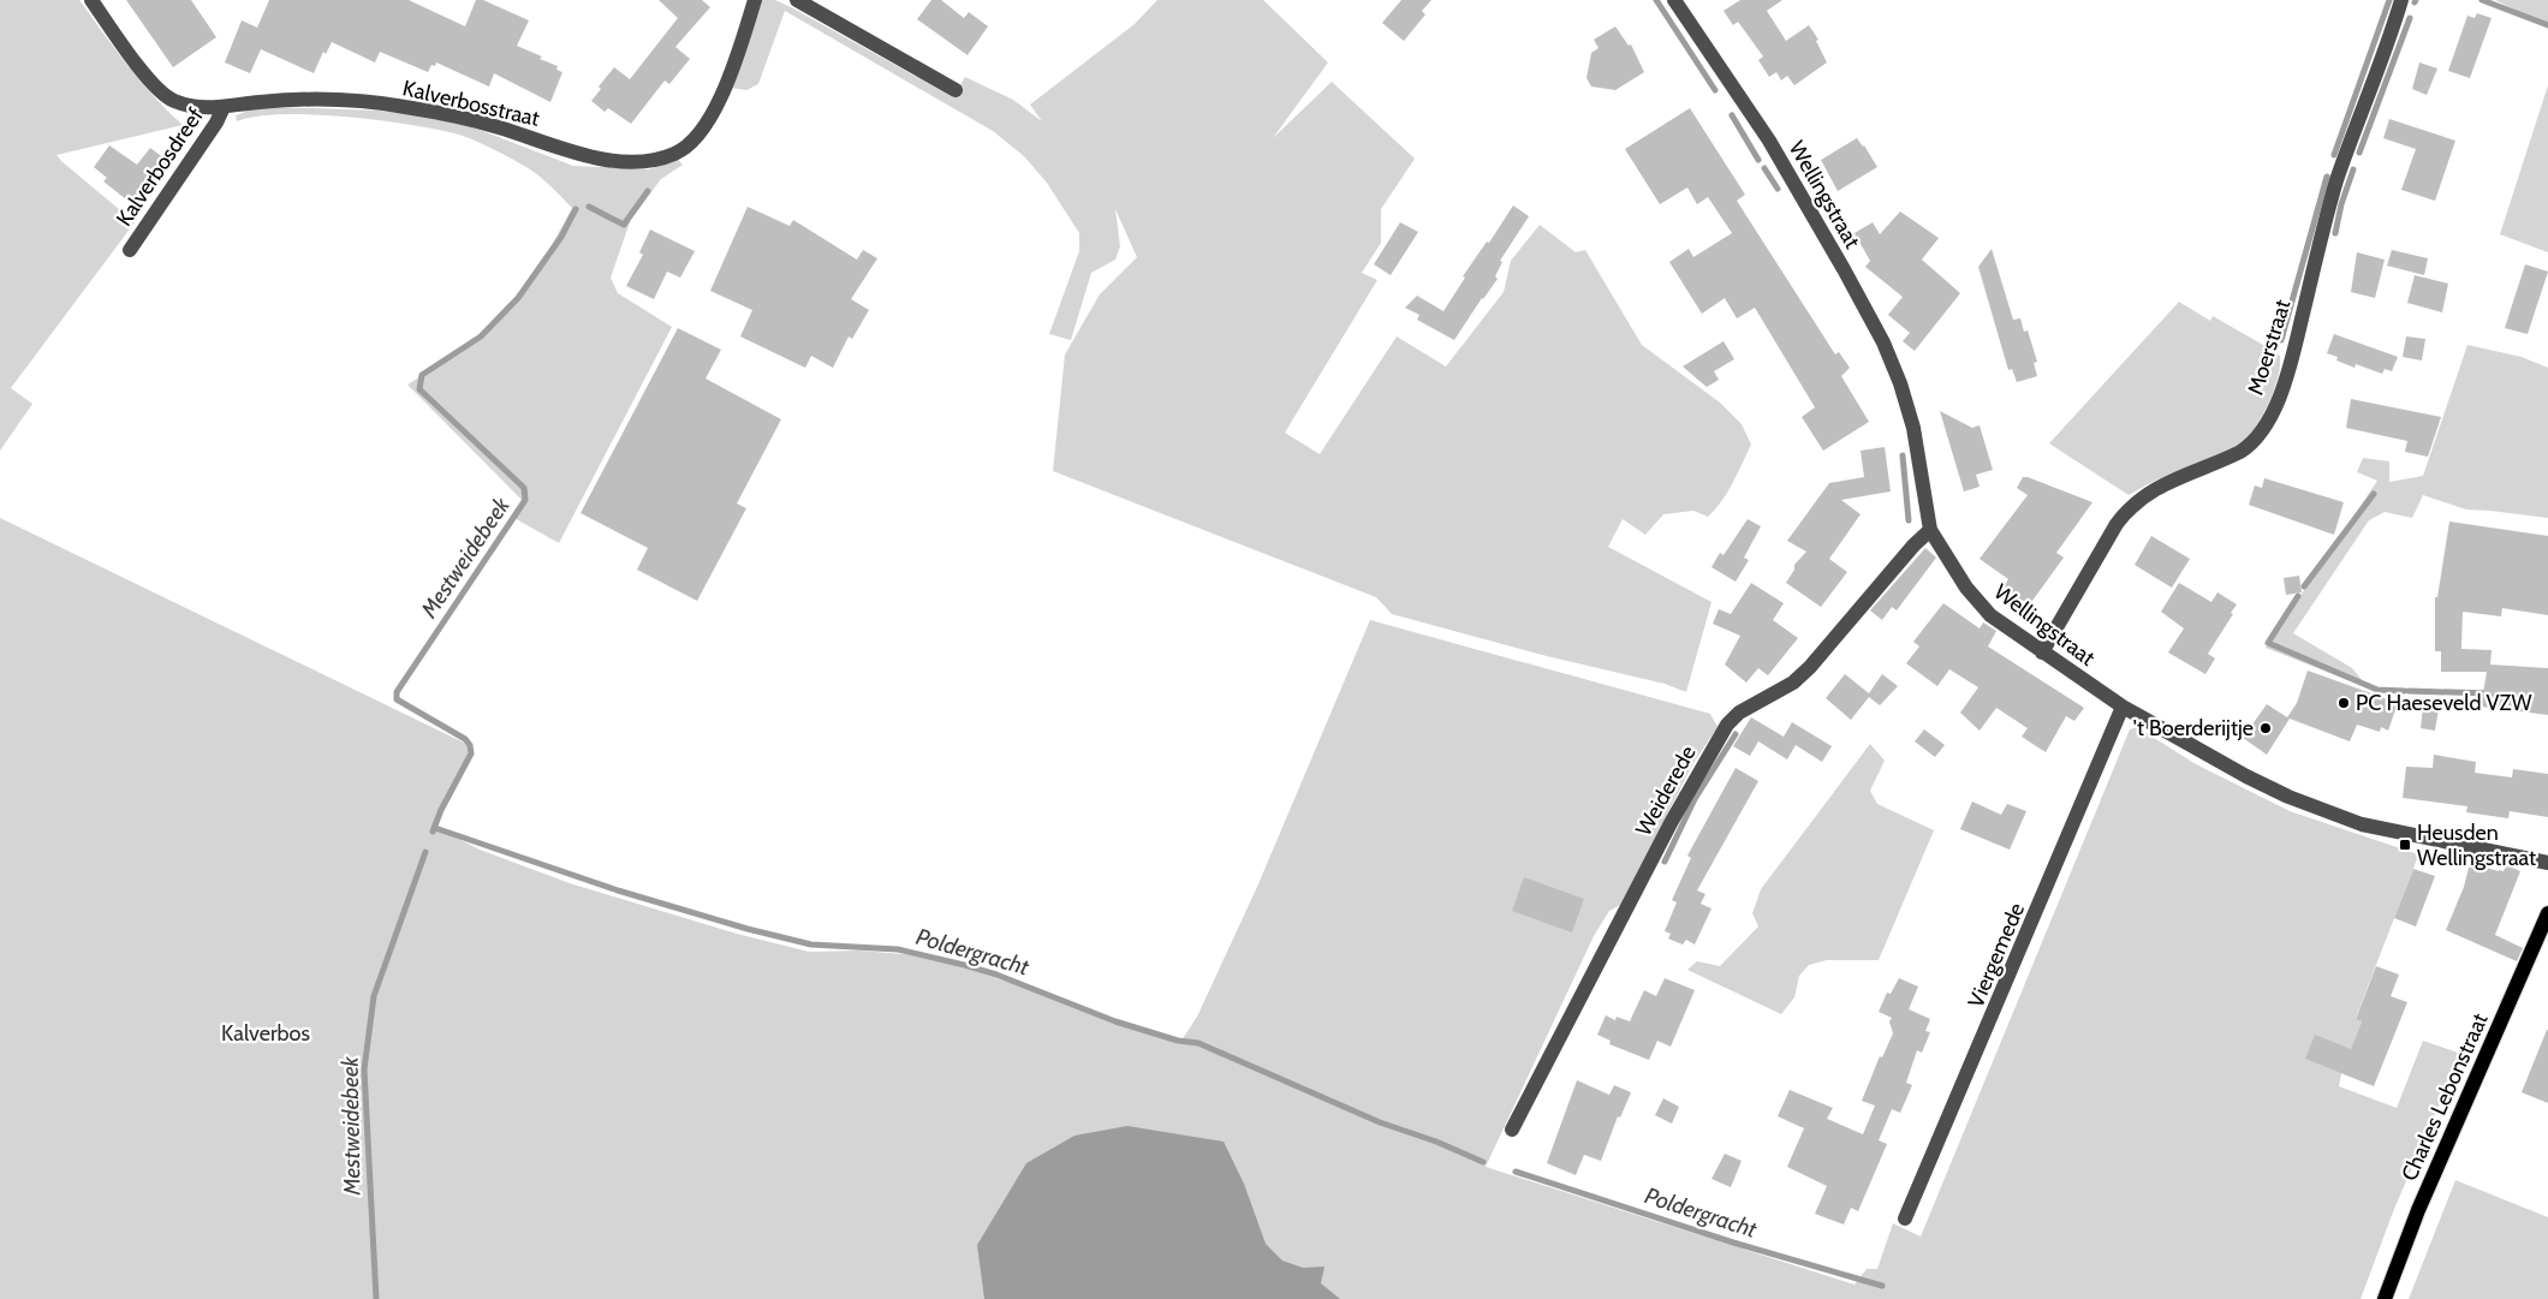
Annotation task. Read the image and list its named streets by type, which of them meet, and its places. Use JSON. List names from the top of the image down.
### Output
{
  "streets": {
    "main road": ["Charles Lebonstraat"],
    "street": [
      "Kalverbosstraat",
      "Kalverbosdreef",
      "Wellingstraat",
      "Moerstraat",
      "Weiderede",
      "Viergemede"
    ]
  },
  "crossings": [
    ["Kalverbosstraat", "Kalverbosdreef"],
    ["Wellingstraat", "Moerstraat"],
    ["Wellingstraat", "Weiderede"],
    ["Wellingstraat", "Viergemede"]
  ],
  "water": ["Mestweidebeek", "Poldergracht"],
  "parks": ["Kalverbos"],
  "places": {
    "other": ["PC Haeseveld VZW", "'t Boerderijtje"],
    "transit": ["Heusden Wellingstraat"]
  }
}
